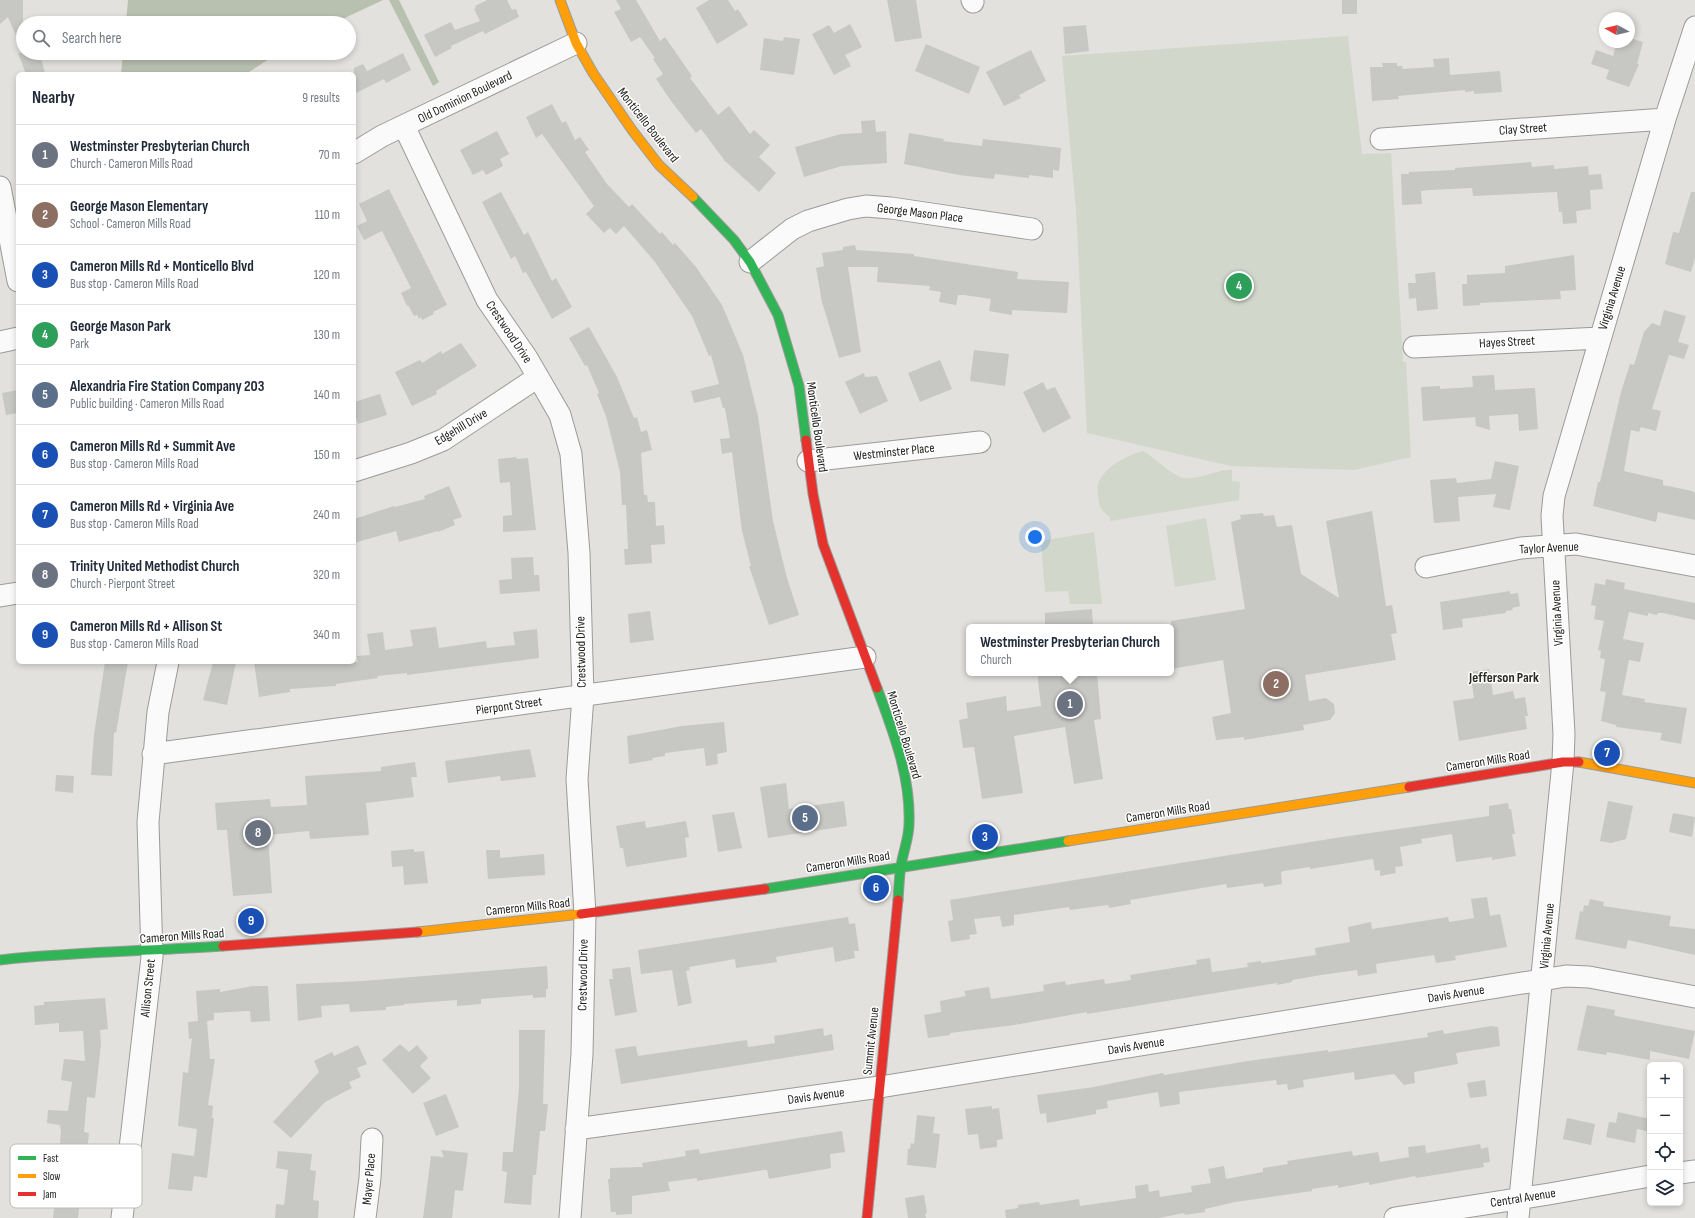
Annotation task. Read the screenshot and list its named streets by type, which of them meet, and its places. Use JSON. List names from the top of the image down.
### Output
{
  "streets": {
    "street": [
      "Old Dominion Boulevard",
      "Monticello Boulevard",
      "Clay Street",
      "George Mason Place",
      "Virginia Avenue",
      "Crestwood Drive",
      "Hayes Street",
      "Edgehill Drive",
      "Westminster Place",
      "Taylor Avenue",
      "Pierpont Street",
      "Cameron Mills Road",
      "Allison Street",
      "Davis Avenue",
      "Summit Avenue",
      "Mayer Place",
      "Central Avenue"
    ]
  },
  "crossings": [
    ["Old Dominion Boulevard", "Monticello Boulevard"],
    ["Old Dominion Boulevard", "Crestwood Drive"],
    ["Monticello Boulevard", "George Mason Place"],
    ["Monticello Boulevard", "Westminster Place"],
    ["Monticello Boulevard", "Pierpont Street"],
    ["Monticello Boulevard", "Cameron Mills Road"],
    ["Monticello Boulevard", "Summit Avenue"],
    ["Clay Street", "Virginia Avenue"],
    ["Virginia Avenue", "Hayes Street"],
    ["Virginia Avenue", "Taylor Avenue"],
    ["Virginia Avenue", "Cameron Mills Road"],
    ["Virginia Avenue", "Davis Avenue"],
    ["Virginia Avenue", "Central Avenue"],
    ["Crestwood Drive", "Edgehill Drive"],
    ["Crestwood Drive", "Pierpont Street"],
    ["Crestwood Drive", "Cameron Mills Road"],
    ["Crestwood Drive", "Davis Avenue"],
    ["Pierpont Street", "Allison Street"],
    ["Cameron Mills Road", "Allison Street"],
    ["Cameron Mills Road", "Summit Avenue"],
    ["Davis Avenue", "Summit Avenue"]
  ],
  "districts": ["Jefferson Park"],
  "legend": ["Fast", "Slow", "Jam"],
  "north": "left",
  "page": {
    "search": "Search here",
    "heading": ["Nearby", "9 results"],
    "list": [
      {
        "mark": "1",
        "name": "Westminster Presbyterian Church",
        "note": "Church · Cameron Mills Road",
        "value": "70 m"
      },
      {
        "mark": "2",
        "name": "George Mason Elementary",
        "note": "School · Cameron Mills Road",
        "value": "110 m"
      },
      {
        "mark": "3",
        "name": "Cameron Mills Rd + Monticello Blvd",
        "note": "Bus stop · Cameron Mills Road",
        "value": "120 m"
      },
      {
        "mark": "4",
        "name": "George Mason Park",
        "note": "Park",
        "value": "130 m"
      },
      {
        "mark": "5",
        "name": "Alexandria Fire Station Company 203",
        "note": "Public building · Cameron Mills Road",
        "value": "140 m"
      },
      {
        "mark": "6",
        "name": "Cameron Mills Rd + Summit Ave",
        "note": "Bus stop · Cameron Mills Road",
        "value": "150 m"
      },
      {
        "mark": "7",
        "name": "Cameron Mills Rd + Virginia Ave",
        "note": "Bus stop · Cameron Mills Road",
        "value": "240 m"
      },
      {
        "mark": "8",
        "name": "Trinity United Methodist Church",
        "note": "Church · Pierpont Street",
        "value": "320 m"
      },
      {
        "mark": "9",
        "name": "Cameron Mills Rd + Allison St",
        "note": "Bus stop · Cameron Mills Road",
        "value": "340 m"
      }
    ],
    "pins": [
      "4",
      "2",
      "1",
      "7",
      "5",
      "8",
      "3",
      "6",
      "9"
    ],
    "popup": ["Westminster Presbyterian Church", "Church"],
    "map_buttons": ["+", "−"]
  }
}
